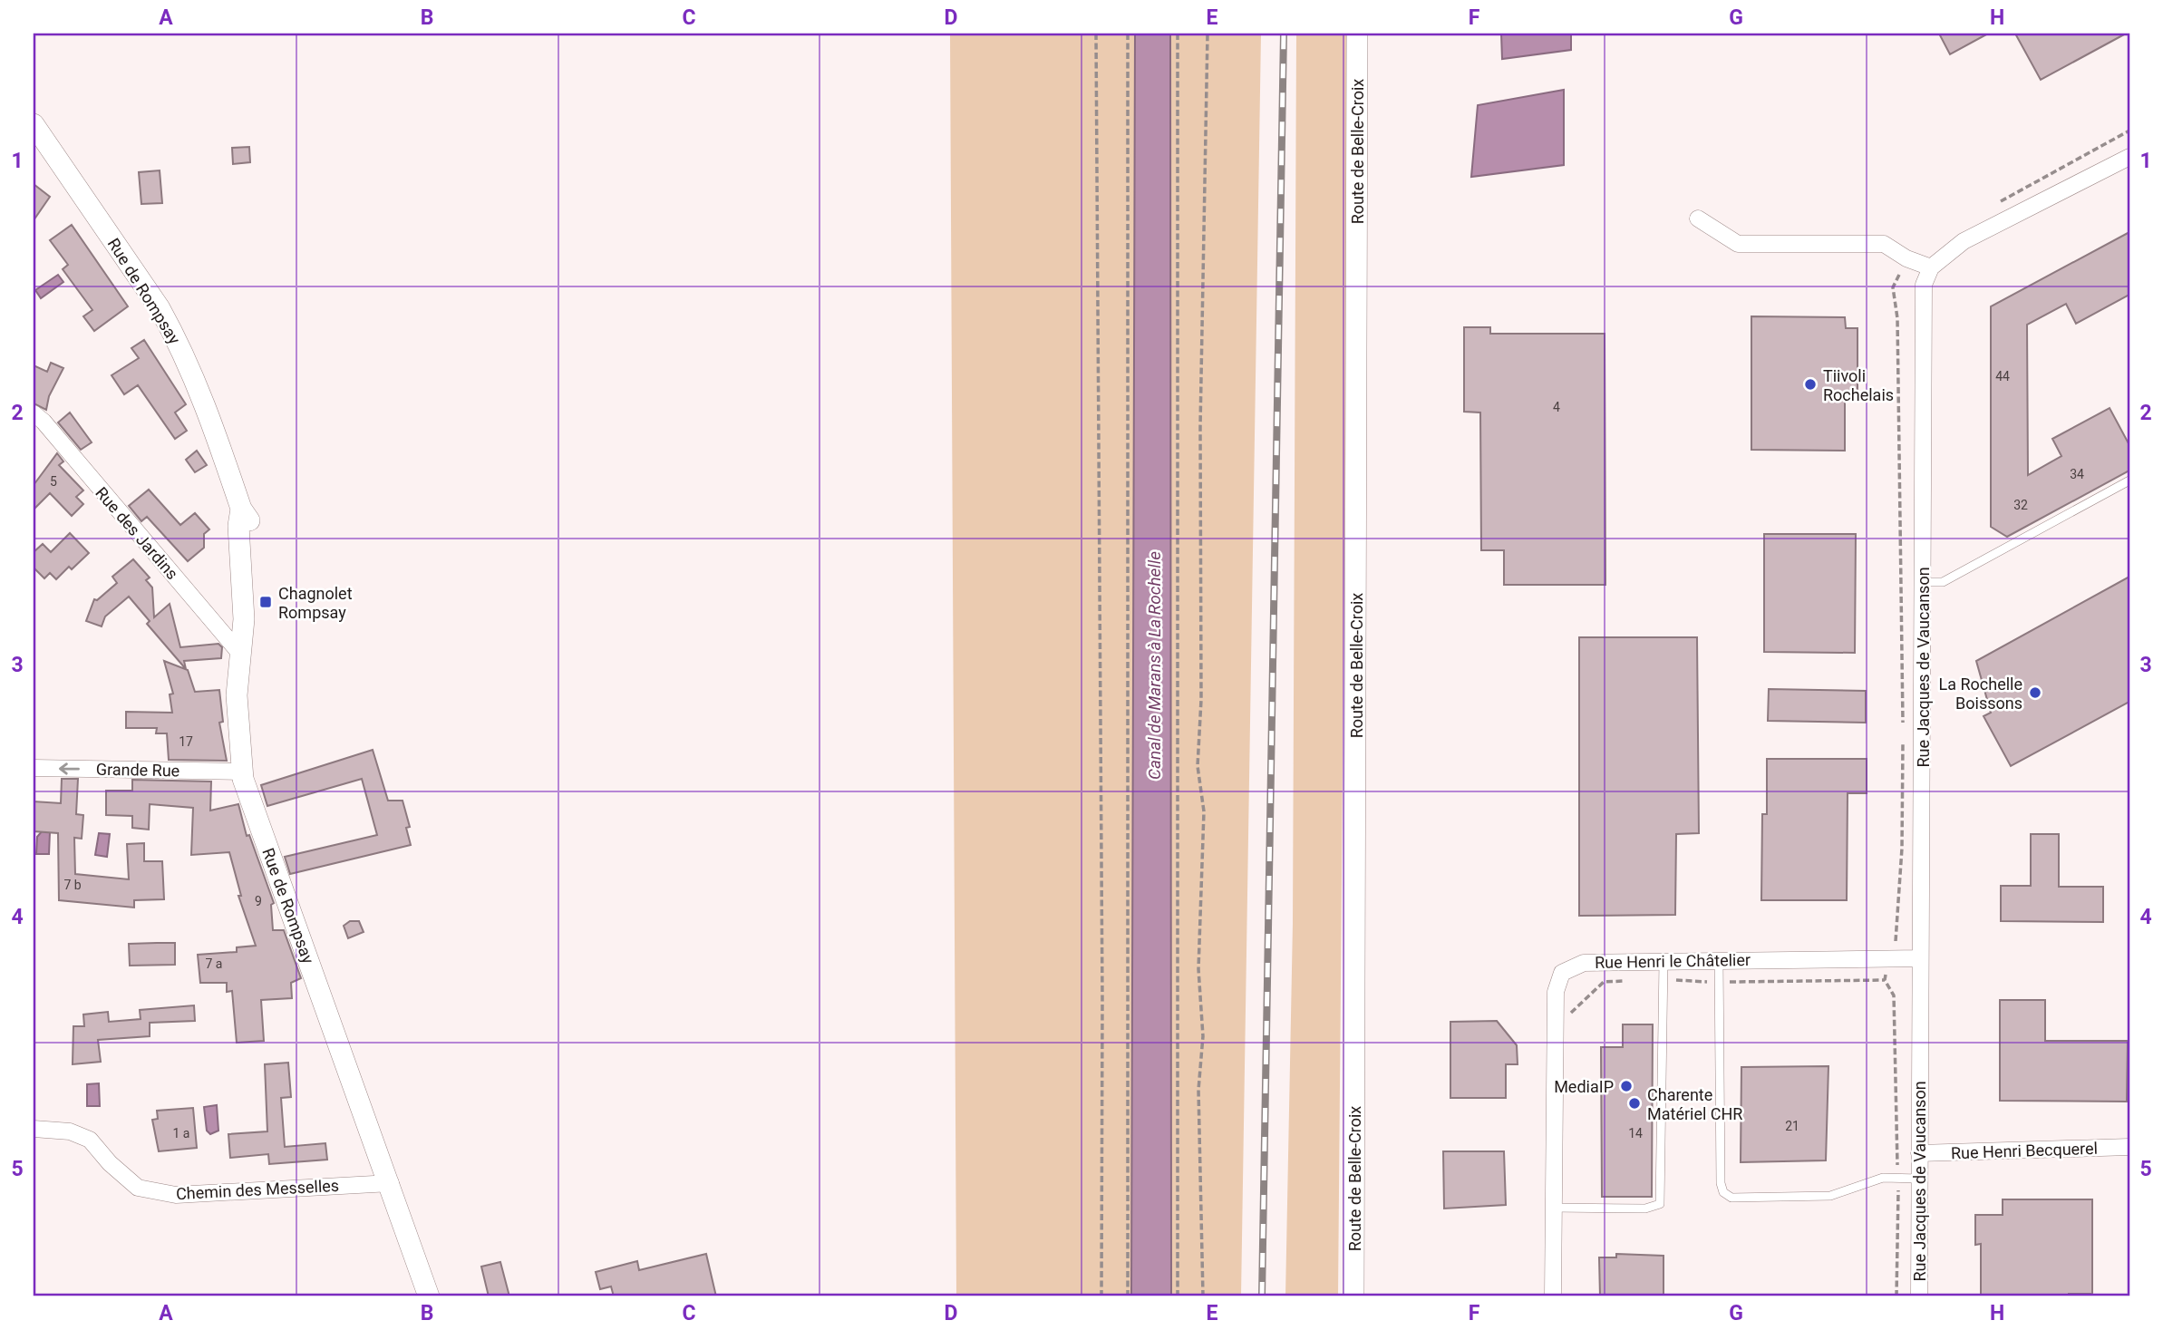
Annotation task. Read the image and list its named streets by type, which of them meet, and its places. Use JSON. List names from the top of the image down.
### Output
{
  "streets": {
    "street": [
      "Route de Belle-Croix",
      "Rue de Rompsay",
      "Rue des Jardins",
      "Rue Jacques de Vaucanson",
      "Grande Rue",
      "Rue Henri le Châtelier",
      "Rue Henri Becquerel",
      "Chemin des Messelles"
    ]
  },
  "crossings": [
    ["Rue de Rompsay", "Rue des Jardins"],
    ["Rue de Rompsay", "Grande Rue"],
    ["Rue de Rompsay", "Chemin des Messelles"],
    ["Rue Jacques de Vaucanson", "Rue Henri le Châtelier"],
    ["Rue Jacques de Vaucanson", "Rue Henri Becquerel"]
  ],
  "one_way": ["Grande Rue"],
  "water": ["Canal de Marans à La Rochelle"],
  "places": {
    "other": [
      "Tiivoli Rochelais",
      "La Rochelle Boissons",
      "MediaIP",
      "Charente Matériel CHR"
    ],
    "transit": ["Chagnolet Rompsay"]
  },
  "house_numbers": [
    "44",
    "4",
    "34",
    "5",
    "32",
    "17",
    "7 b",
    "9",
    "7 a",
    "21",
    "1 a",
    "14"
  ],
  "grid": {
    "columns": [
      "A",
      "B",
      "C",
      "D",
      "E",
      "F",
      "G",
      "H"
    ],
    "rows": [
      "1",
      "2",
      "3",
      "4",
      "5"
    ]
  }
}
